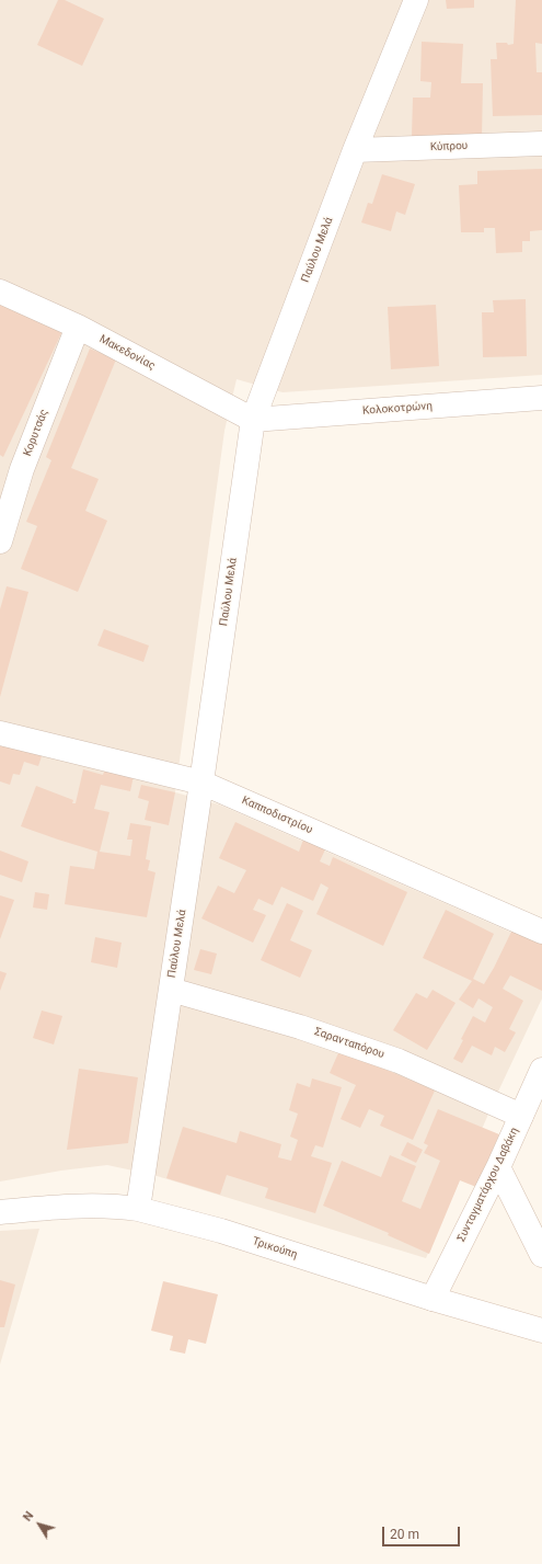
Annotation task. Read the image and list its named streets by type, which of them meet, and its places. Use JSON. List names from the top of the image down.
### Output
{
  "streets": {
    "street": [
      "Κύπρου",
      "Παύλου Μελά",
      "Μακεδονίας",
      "Κολοκοτρώνη",
      "Κορυτσάς",
      "Καπποδιστρίου",
      "Σαρανταπόρου",
      "Συνταγματάρχου Δαβάκη",
      "Τρικούπη"
    ]
  },
  "crossings": [
    ["Κύπρου", "Παύλου Μελά"],
    ["Παύλου Μελά", "Μακεδονίας"],
    ["Παύλου Μελά", "Κολοκοτρώνη"],
    ["Παύλου Μελά", "Καπποδιστρίου"],
    ["Παύλου Μελά", "Σαρανταπόρου"],
    ["Παύλου Μελά", "Τρικούπη"],
    ["Μακεδονίας", "Κολοκοτρώνη"],
    ["Μακεδονίας", "Κορυτσάς"],
    ["Σαρανταπόρου", "Συνταγματάρχου Δαβάκη"],
    ["Συνταγματάρχου Δαβάκη", "Τρικούπη"]
  ],
  "scale_bar": "20 m",
  "north": "top left"
}
